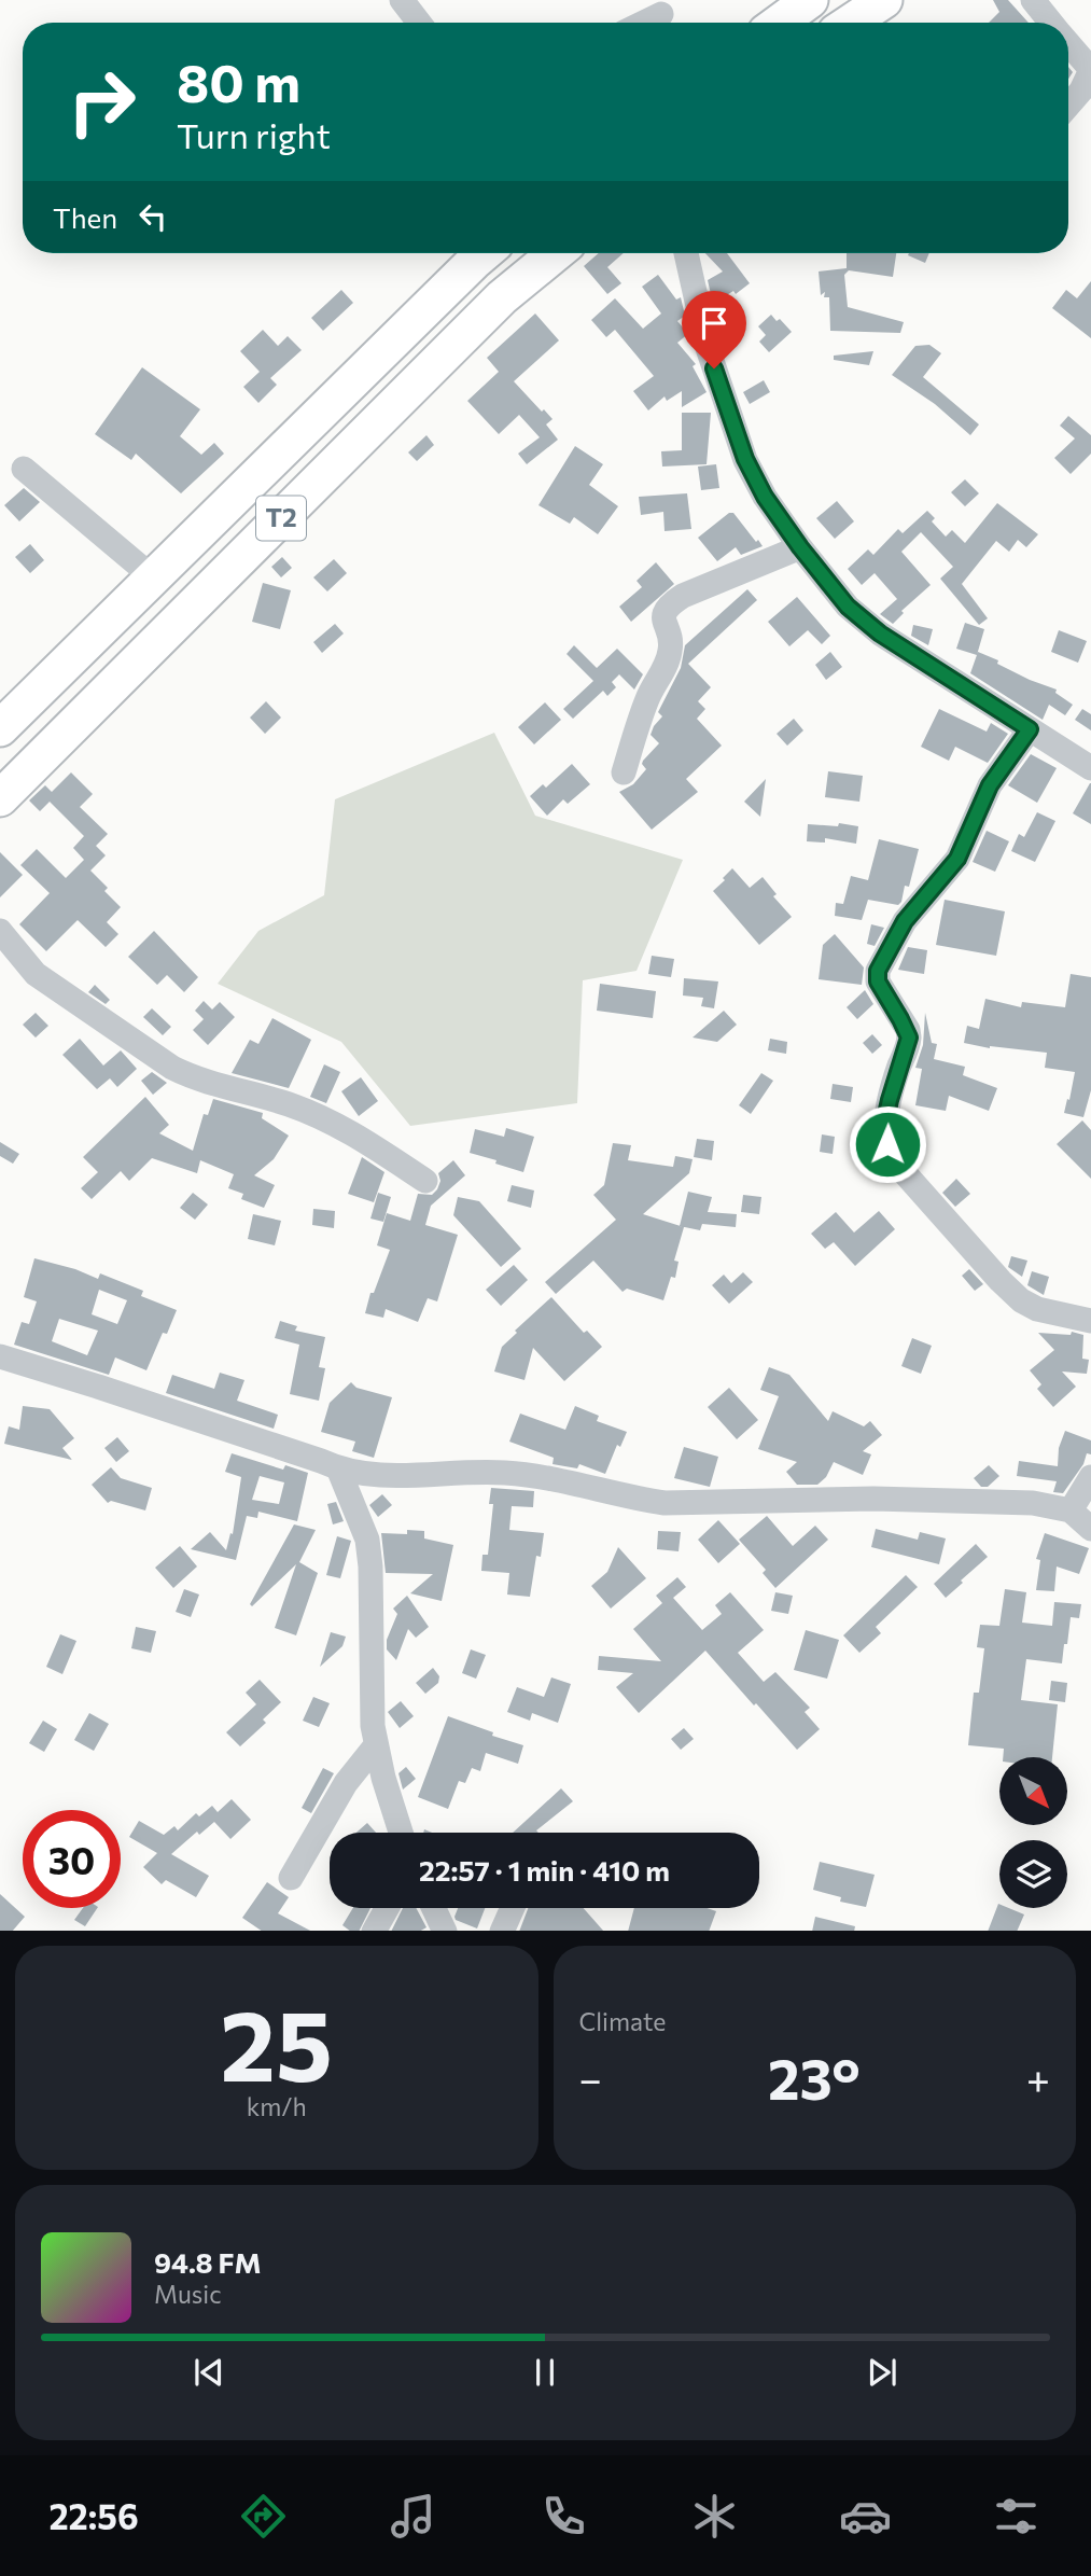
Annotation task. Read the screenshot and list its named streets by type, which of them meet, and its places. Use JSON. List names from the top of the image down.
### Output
{
  "streets": {
    "highway": ["T2"]
  },
  "north": "bottom right",
  "page": {
    "turn": ["80 m", "Turn right"],
    "then": "Then",
    "limit": "30",
    "trip": "22:57 · 1 min · 410 m",
    "tile": [
      ["25", "km/h"],
      "Climate"
    ],
    "heat": ["−", "23°", "+"],
    "song": ["94.8 FM", "Music"],
    "tabs": "22:56"
  }
}
